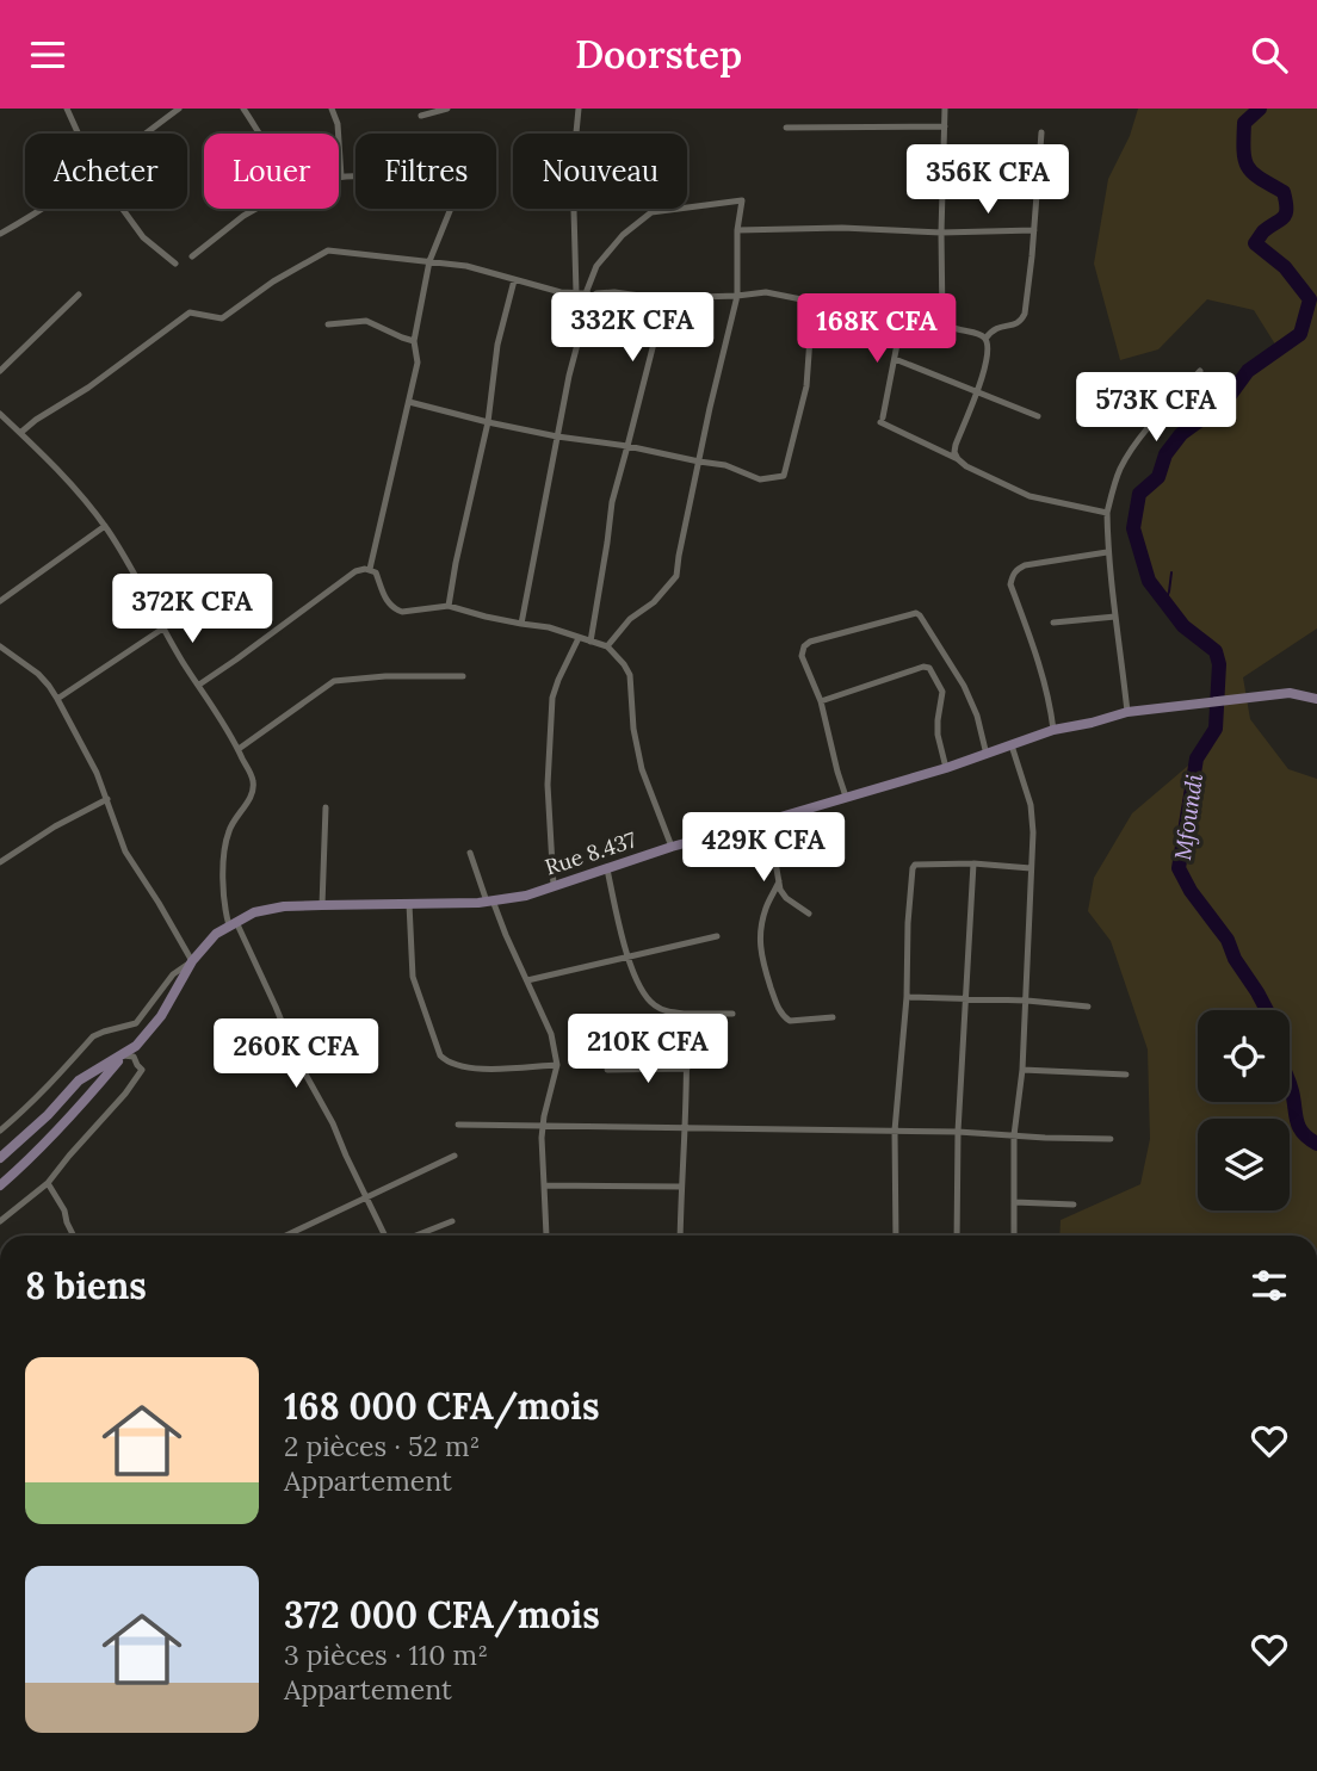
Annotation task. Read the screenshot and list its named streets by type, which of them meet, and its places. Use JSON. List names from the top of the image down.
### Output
{
  "streets": {
    "main road": ["Rue 8.437"]
  },
  "water": ["Mfoundi"],
  "page": {
    "header": "Doorstep",
    "chip": [
      "Acheter",
      "Louer",
      "Filtres",
      "Nouveau"
    ],
    "price": [
      "356K CFA",
      "332K CFA",
      "168K CFA",
      "573K CFA",
      "372K CFA",
      "429K CFA",
      "210K CFA",
      "260K CFA"
    ],
    "heading": "8 biens",
    "list": [
      {
        "name": "168 000 CFA/mois",
        "note": "2 pièces · 52 m² · Appartement"
      },
      {
        "name": "372 000 CFA/mois",
        "note": "3 pièces · 110 m² · Appartement"
      }
    ]
  }
}
